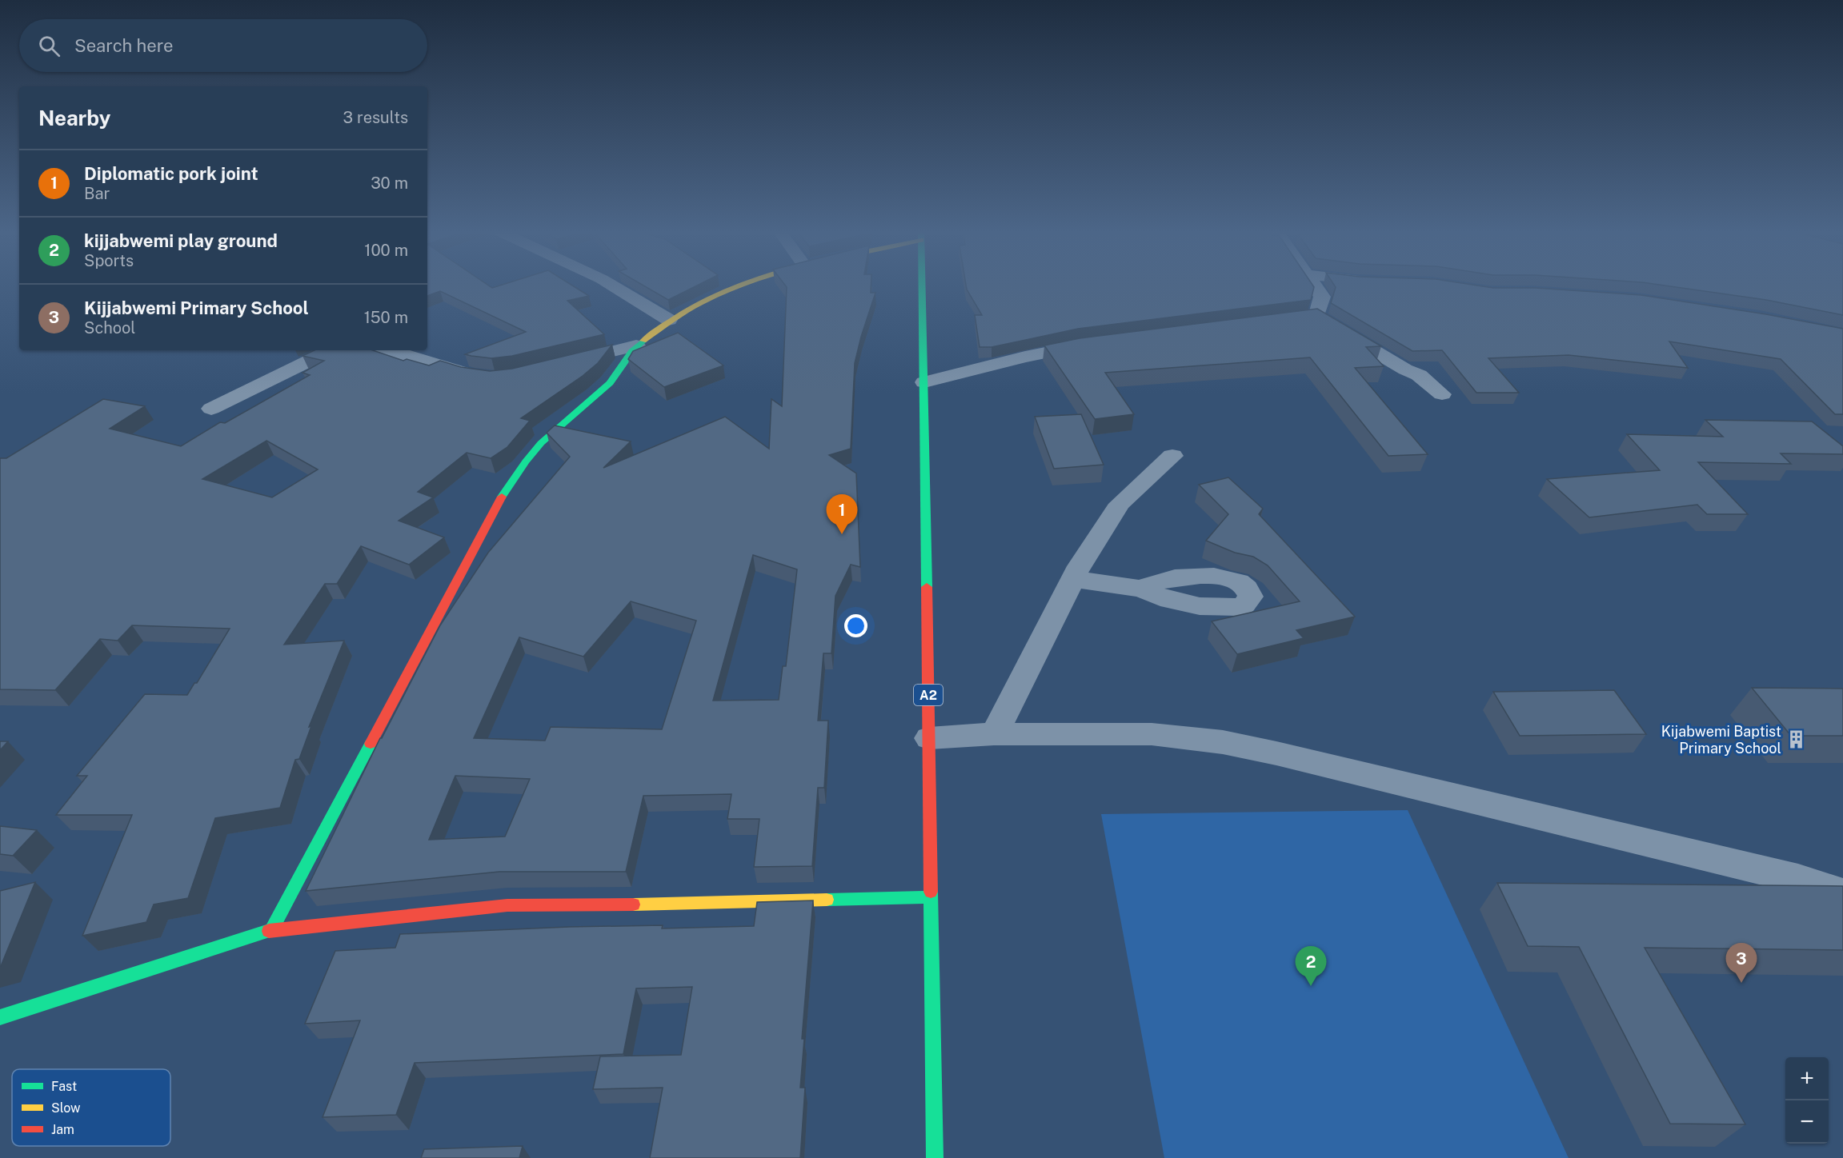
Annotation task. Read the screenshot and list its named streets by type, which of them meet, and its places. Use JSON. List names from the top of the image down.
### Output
{
  "streets": {
    "main road": ["A2"]
  },
  "places": {
    "building": ["Kijabwemi Baptist Primary School"]
  },
  "legend": ["Fast", "Slow", "Jam"],
  "page": {
    "search": "Search here",
    "heading": ["Nearby", "3 results"],
    "list": [
      {
        "mark": "1",
        "name": "Diplomatic pork joint",
        "note": "Bar",
        "value": "30 m"
      },
      {
        "mark": "2",
        "name": "kijjabwemi play ground",
        "note": "Sports",
        "value": "100 m"
      },
      {
        "mark": "3",
        "name": "Kijjabwemi Primary School",
        "note": "School",
        "value": "150 m"
      }
    ],
    "pins": ["1", "3", "2"],
    "map_buttons": ["+", "−"]
  }
}
